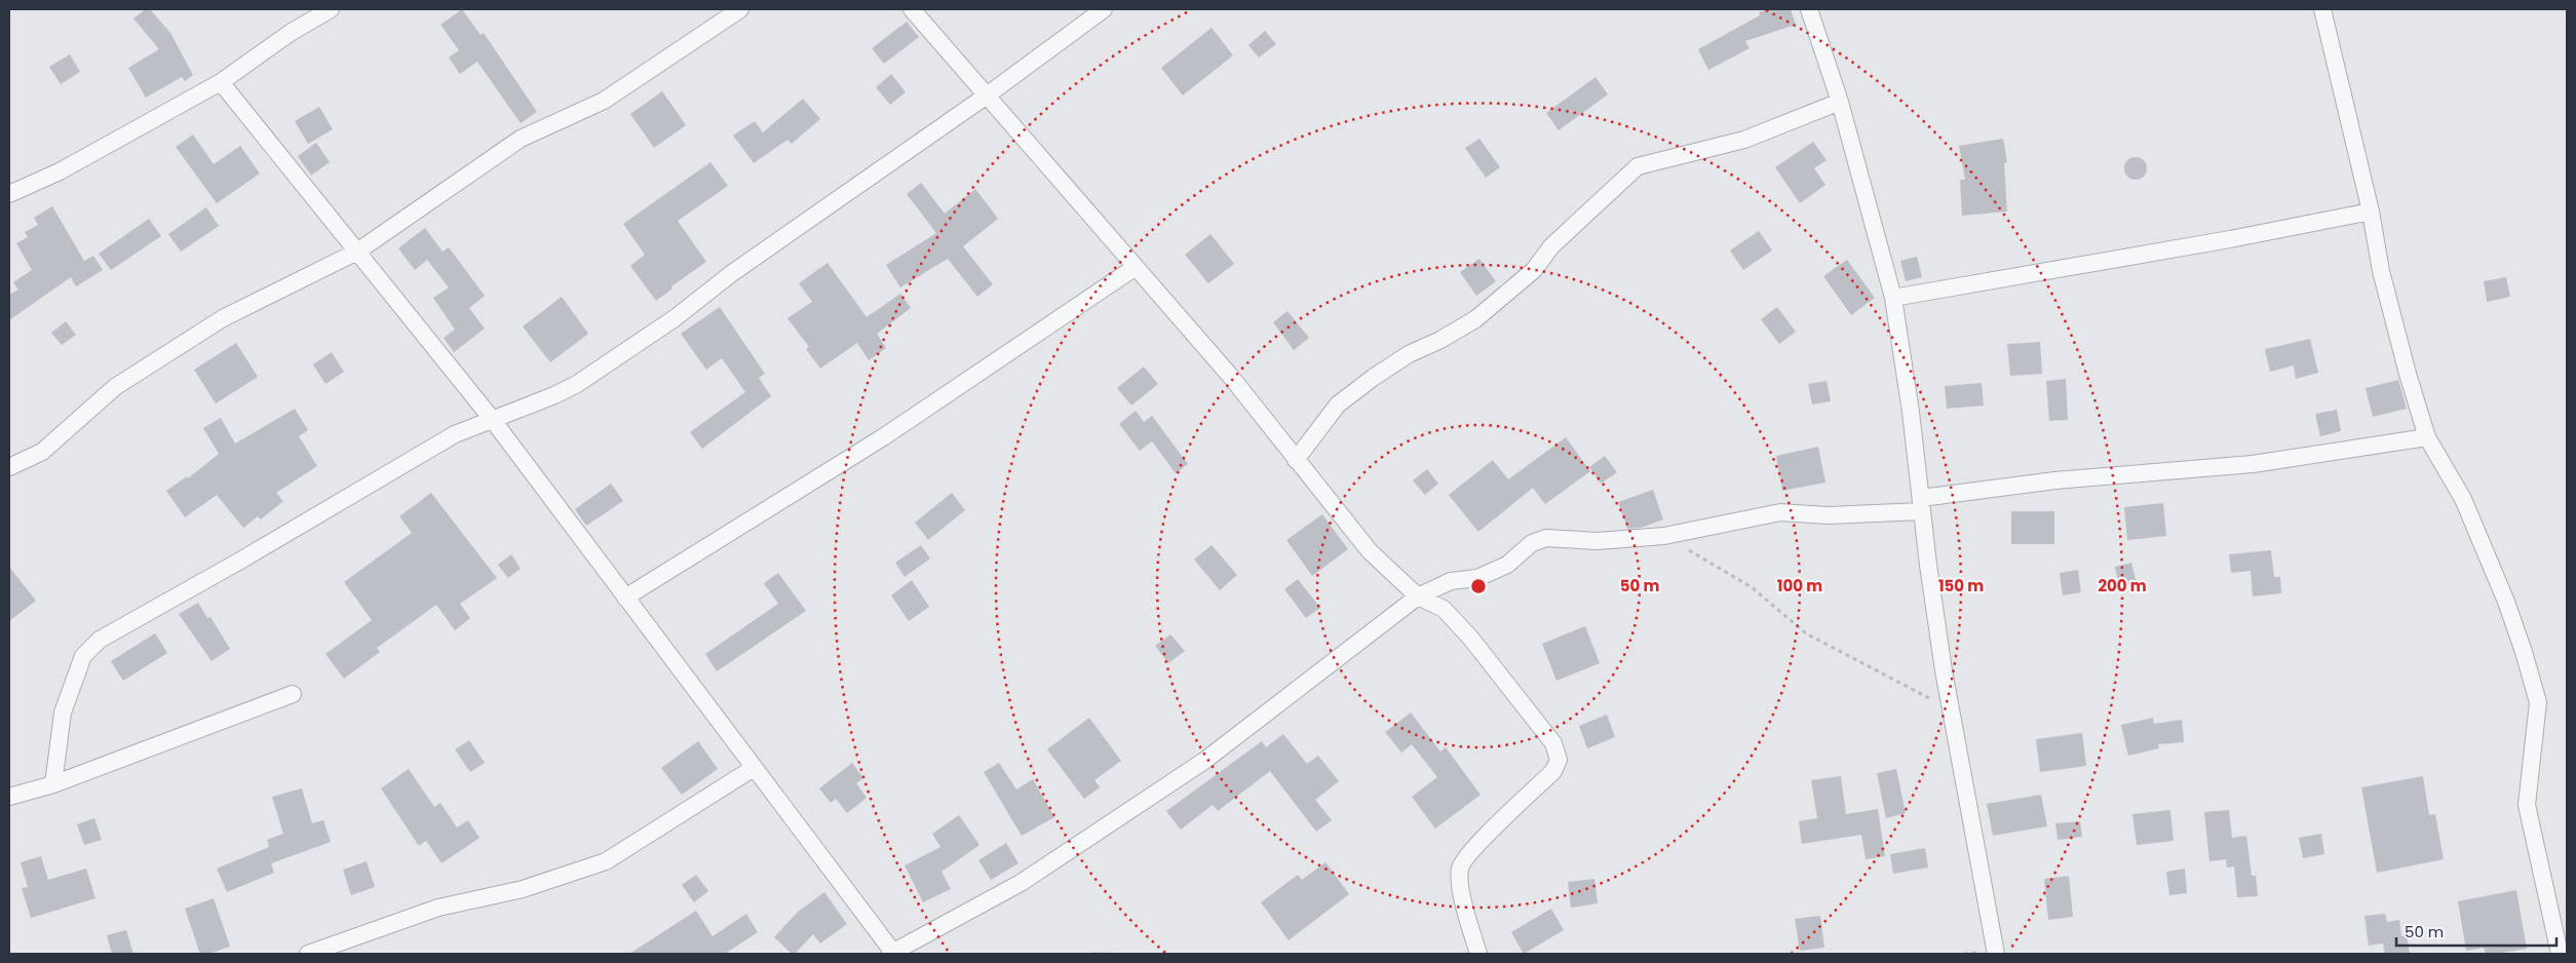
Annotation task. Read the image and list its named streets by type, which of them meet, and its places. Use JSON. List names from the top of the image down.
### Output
{
  "scale_bar": "50 m",
  "rings": [
    "50 m",
    "100 m",
    "150 m",
    "200 m"
  ]
}
